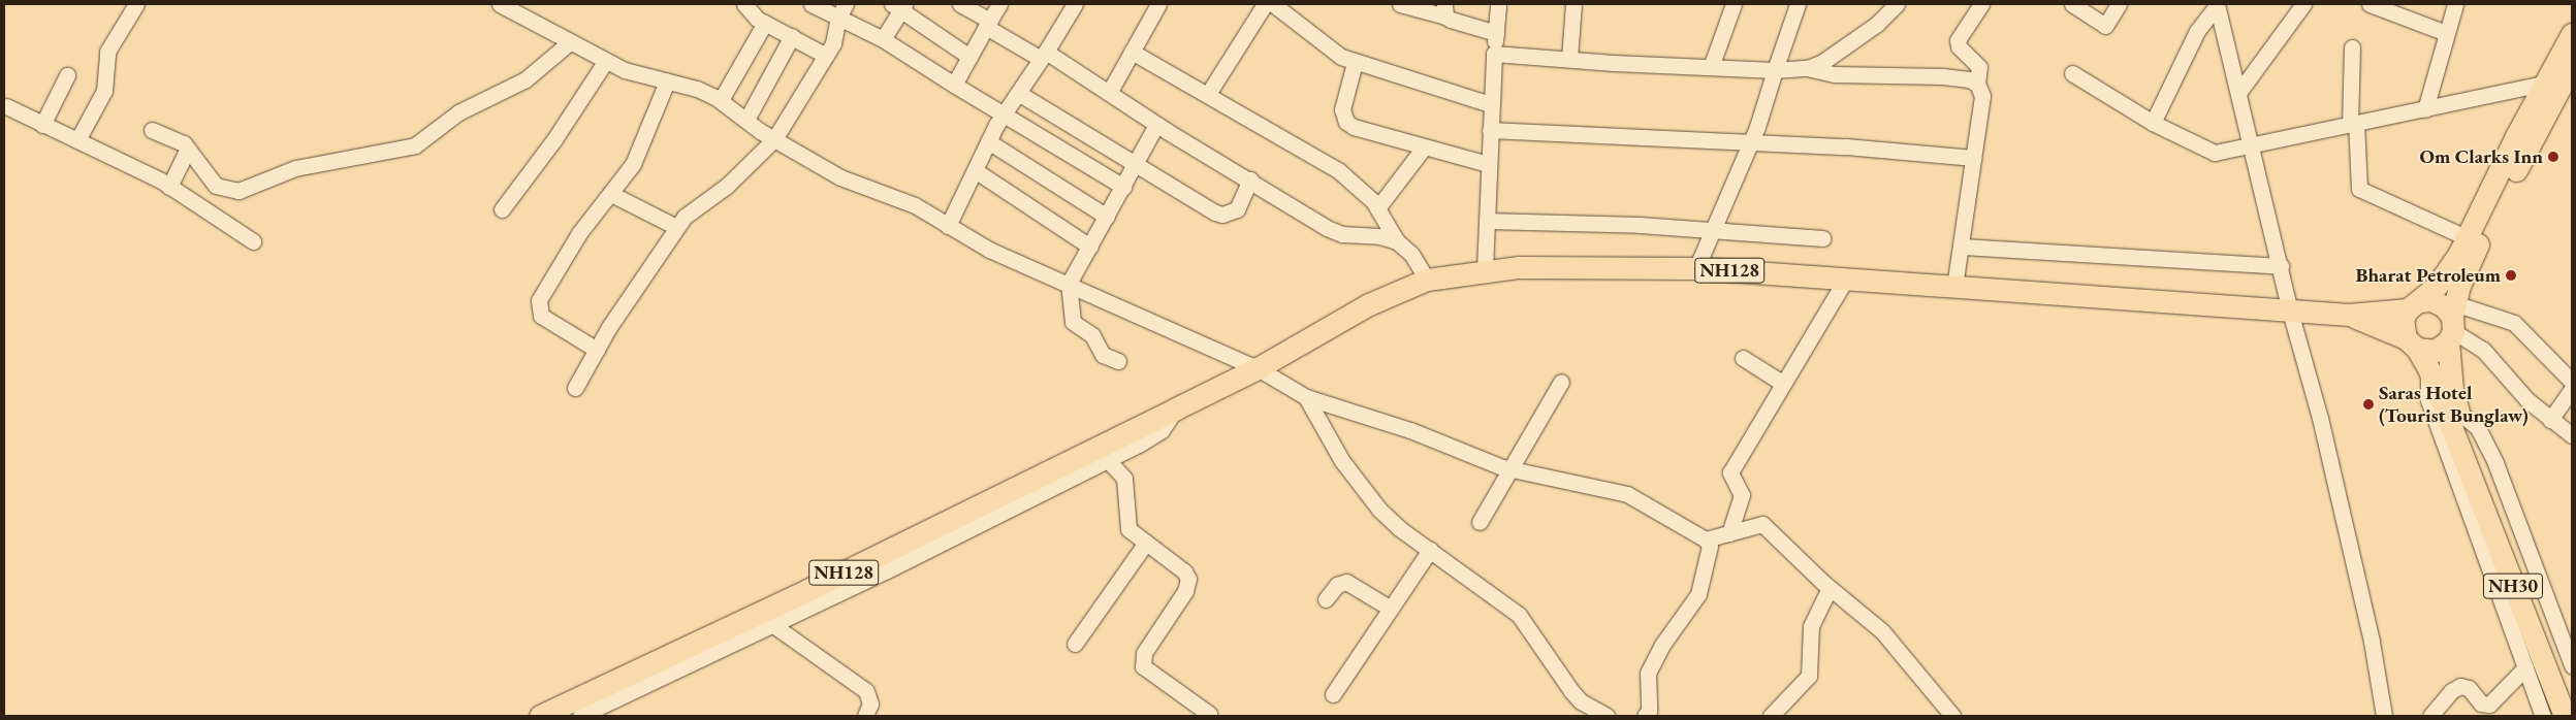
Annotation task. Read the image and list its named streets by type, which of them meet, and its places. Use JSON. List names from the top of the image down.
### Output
{
  "streets": {
    "highway": ["NH128", "NH30"]
  },
  "crossings": [
    ["NH128", "NH30"]
  ],
  "places": ["Om Clarks Inn", "Bharat Petroleum", "Saras Hotel (Tourist Bunglaw)"]
}
